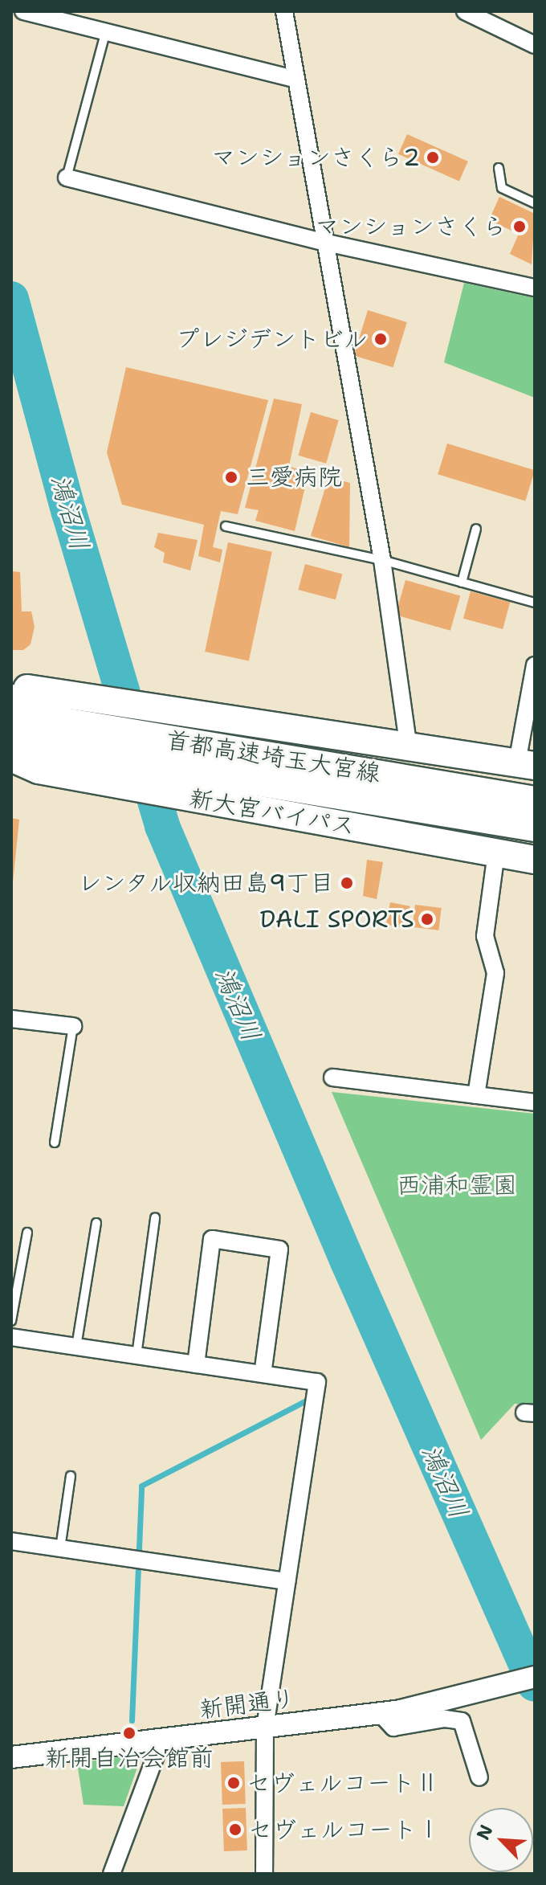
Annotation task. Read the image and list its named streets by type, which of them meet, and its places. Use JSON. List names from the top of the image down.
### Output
{
  "streets": {
    "highway": ["首都高速埼玉大宮線", "新大宮バイパス"],
    "street": ["新開通り"]
  },
  "water": ["鴻沼川"],
  "parks": ["西浦和霊園"],
  "places": [
    "マンションさくら2",
    "マンションさくら",
    "プレジデントビル",
    "三愛病院",
    "レンタル収納田島9丁目",
    "DALI SPORTS",
    "新開自治会館前",
    "セヴェルコートⅡ",
    "セヴェルコートⅠ"
  ],
  "north": "top left"
}
